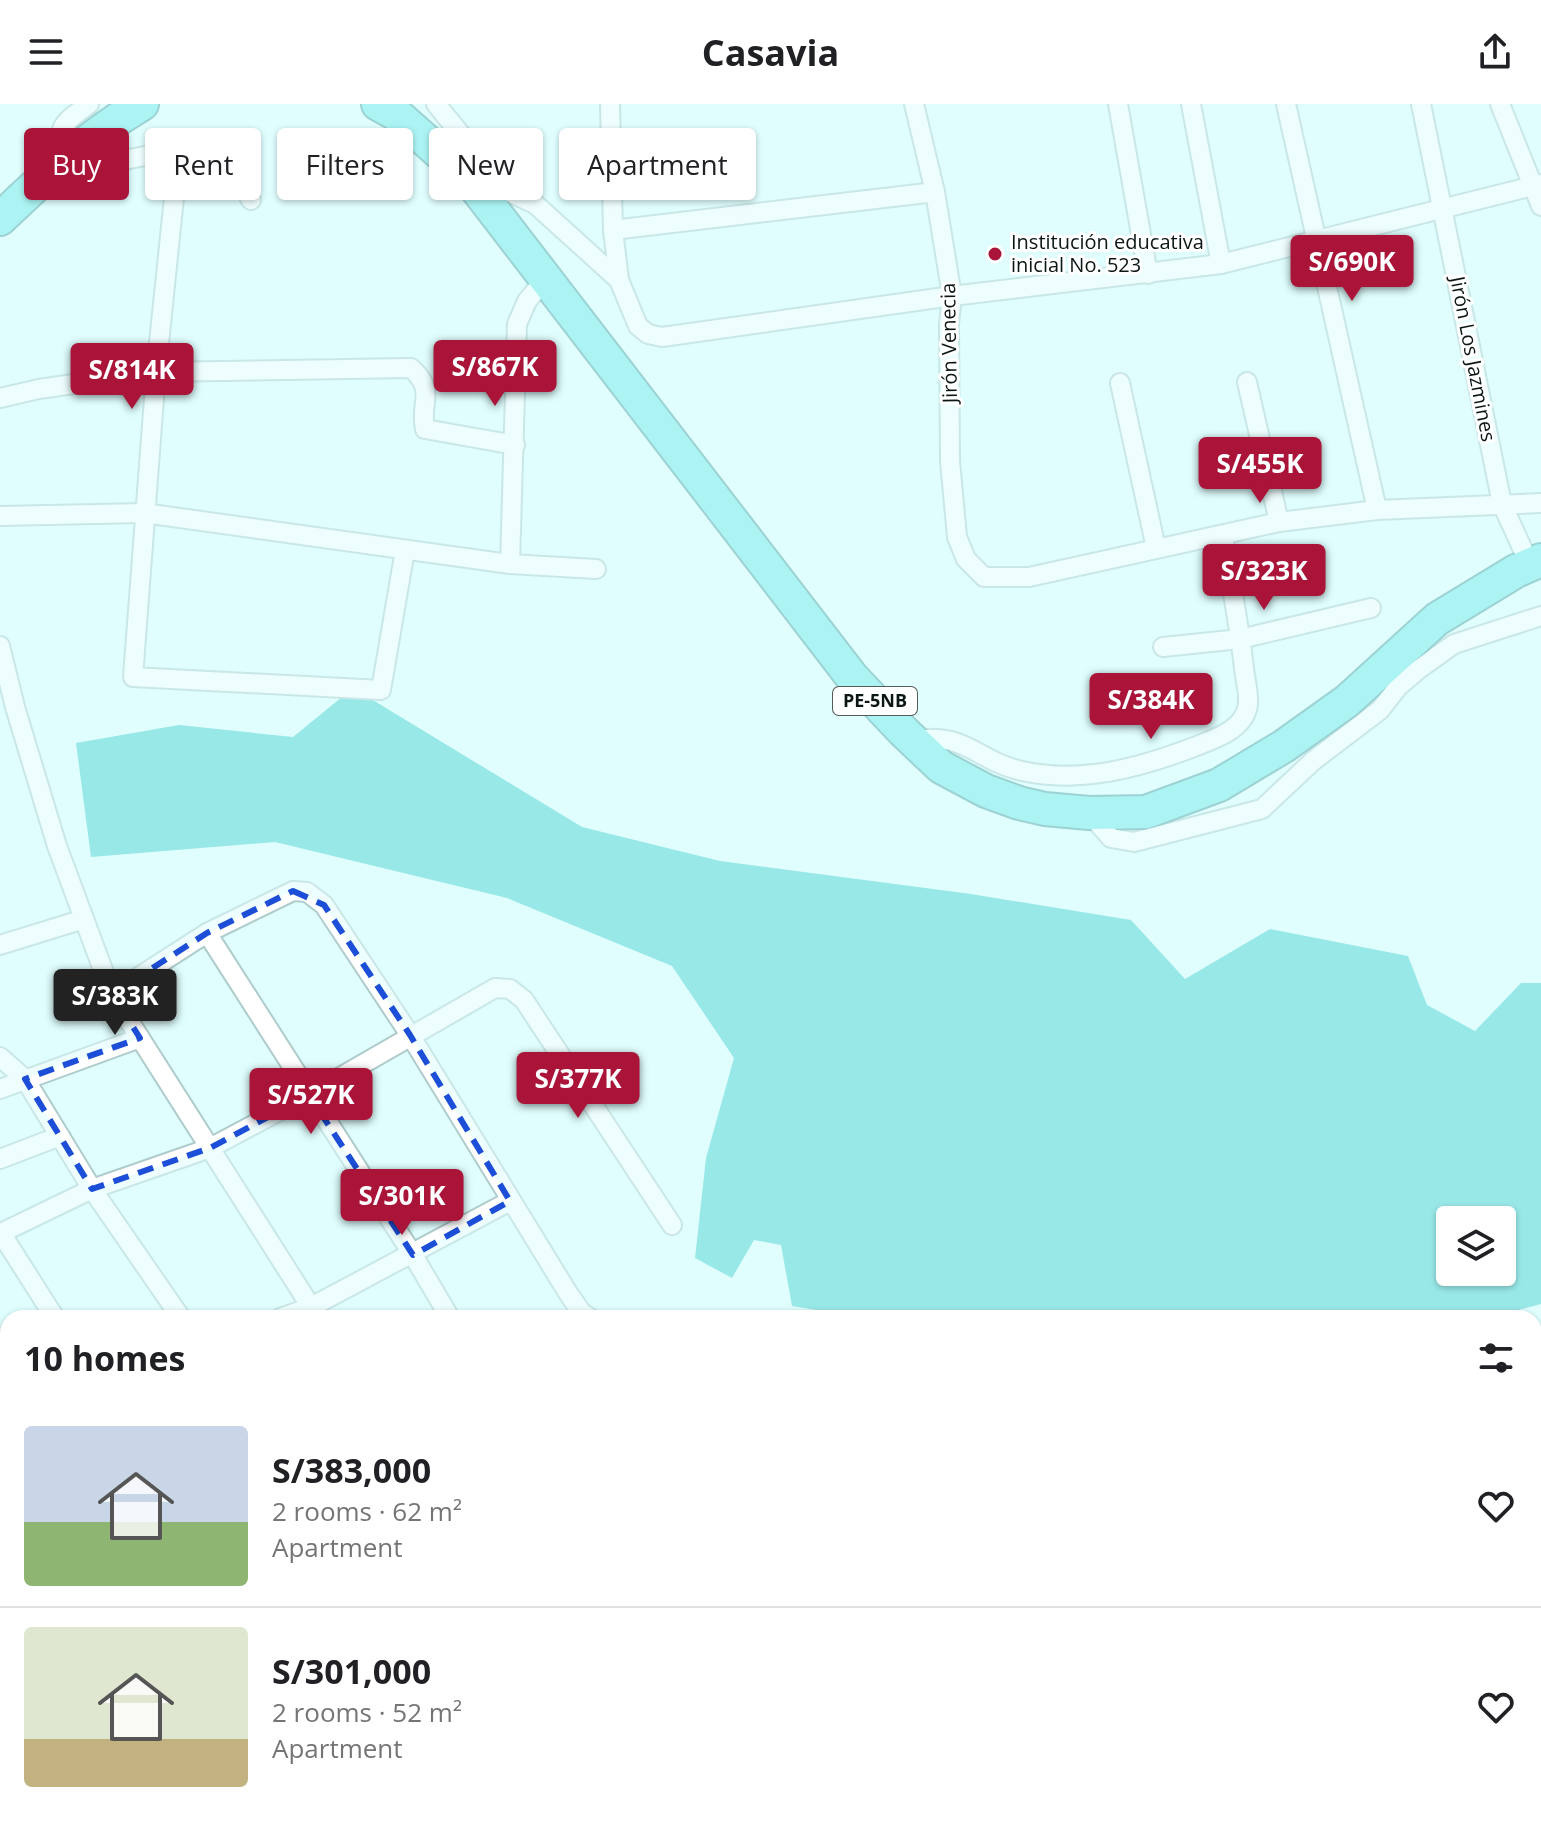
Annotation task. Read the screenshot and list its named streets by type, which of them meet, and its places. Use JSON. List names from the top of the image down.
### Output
{
  "streets": {
    "highway": ["PE-5NB"],
    "street": ["Jirón Venecia", "Jirón Los Jazmines"]
  },
  "crossings": [
    ["Jirón Los Jazmines", "PE-5NB"]
  ],
  "places": ["Institución educativa inicial No. 523"],
  "page": {
    "header": "Casavia",
    "chip": [
      "Buy",
      "Rent",
      "Filters",
      "New",
      "Apartment"
    ],
    "price": [
      "S/690K",
      "S/867K",
      "S/814K",
      "S/455K",
      "S/323K",
      "S/384K",
      "S/383K",
      "S/377K",
      "S/527K",
      "S/301K"
    ],
    "heading": "10 homes",
    "list": [
      {
        "name": "S/383,000",
        "note": "2 rooms · 62 m² · Apartment"
      },
      {
        "name": "S/301,000",
        "note": "2 rooms · 52 m² · Apartment"
      }
    ]
  }
}
